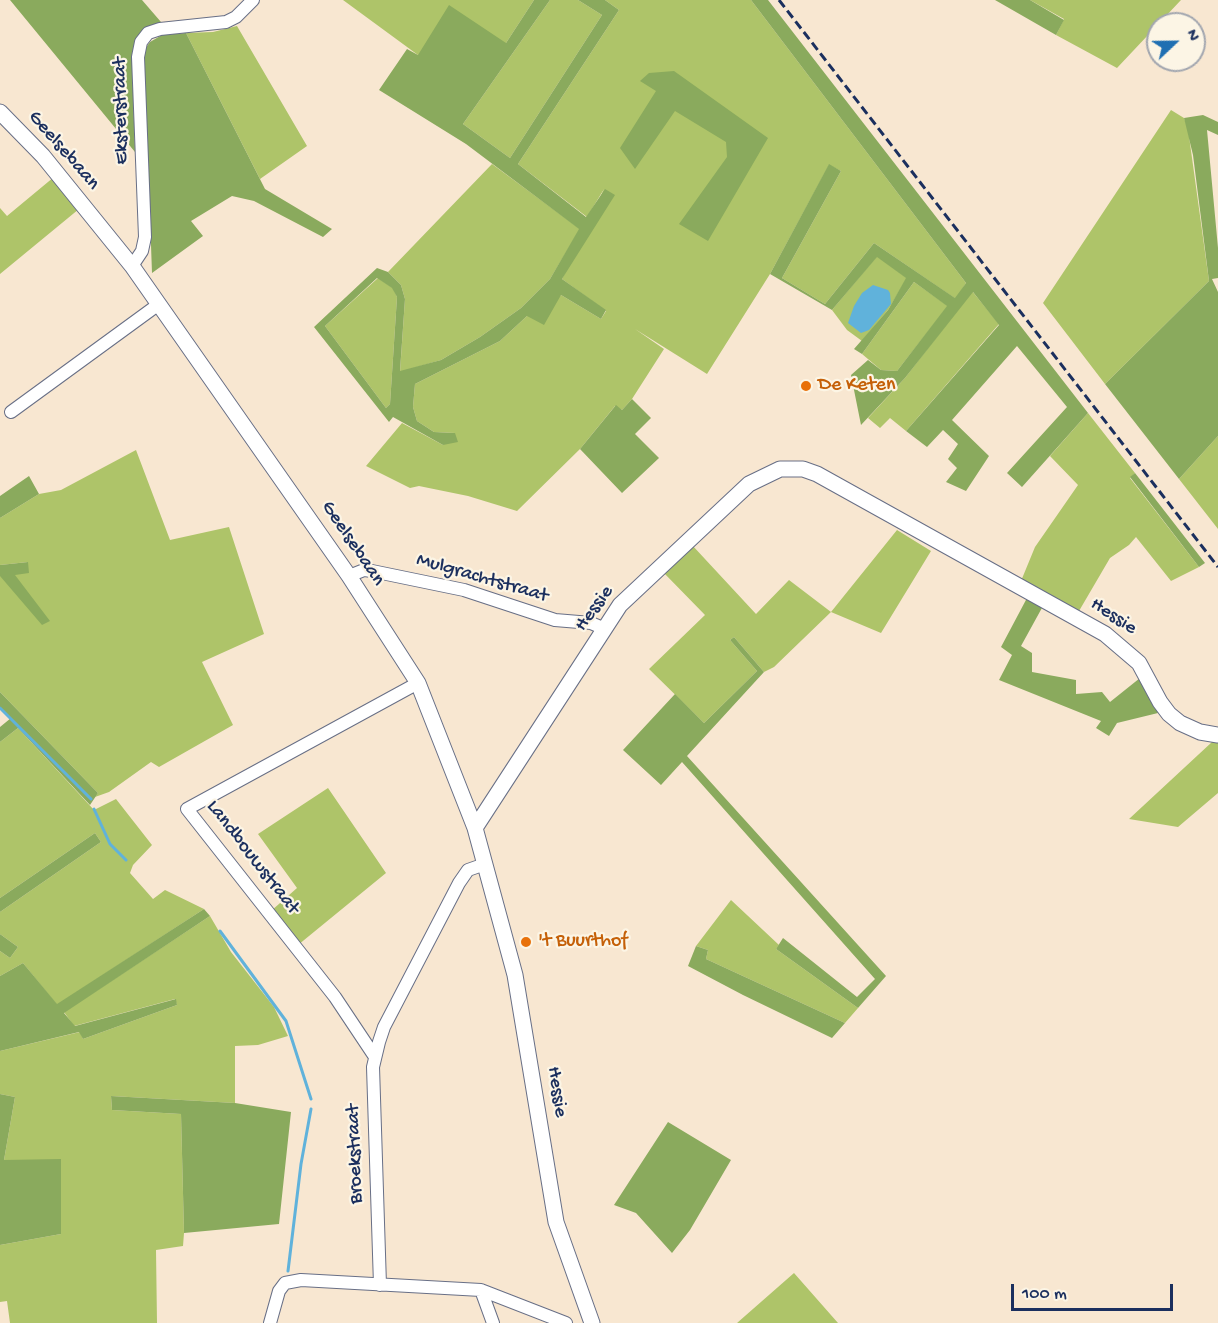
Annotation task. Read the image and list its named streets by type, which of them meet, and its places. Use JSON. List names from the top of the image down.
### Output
{
  "streets": {
    "street": [
      "Eksterstraat",
      "Geelsebaan",
      "Mulgrachtstraat",
      "Hessie",
      "Landbouwstraat",
      "Broekstraat"
    ]
  },
  "crossings": [
    ["Eksterstraat", "Geelsebaan"],
    ["Geelsebaan", "Mulgrachtstraat"],
    ["Geelsebaan", "Hessie"],
    ["Geelsebaan", "Landbouwstraat"],
    ["Mulgrachtstraat", "Hessie"],
    ["Hessie", "Broekstraat"],
    ["Landbouwstraat", "Broekstraat"]
  ],
  "places": ["De Keten", "'t Buurthof"],
  "scale_bar": "100 m",
  "north": "right"
}
